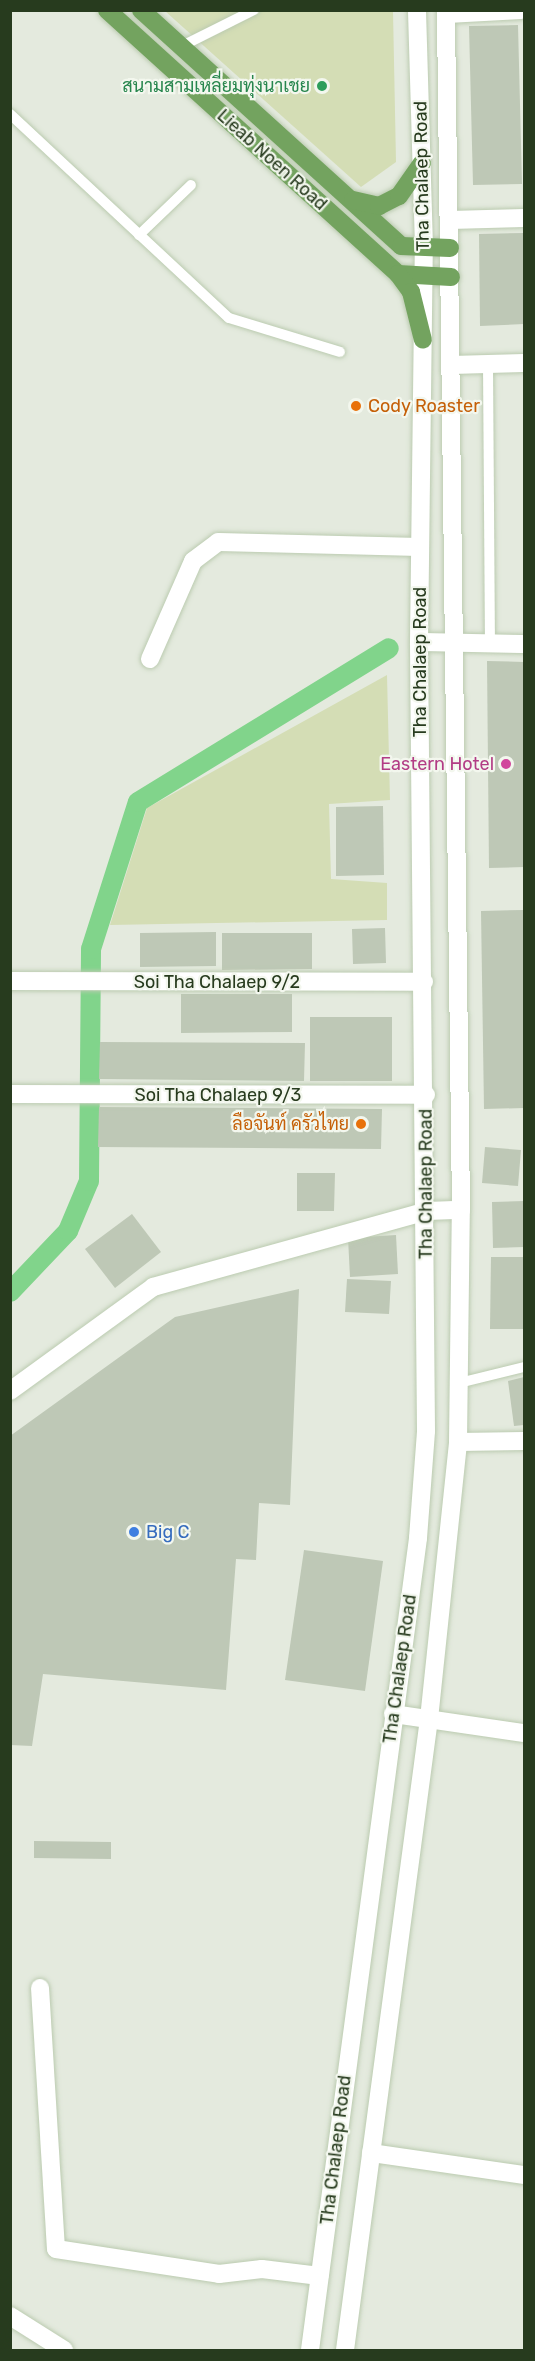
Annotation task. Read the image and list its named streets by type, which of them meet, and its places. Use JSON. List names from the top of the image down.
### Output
{
  "streets": {
    "main road": [
      "Lieab Noen Road",
      "Tha Chalaep Road",
      "Soi Tha Chalaep 9/2",
      "Soi Tha Chalaep 9/3"
    ]
  },
  "crossings": [
    ["Lieab Noen Road", "Tha Chalaep Road"],
    ["Tha Chalaep Road", "Soi Tha Chalaep 9/2"],
    ["Tha Chalaep Road", "Soi Tha Chalaep 9/3"]
  ],
  "places": [
    "สนามสามเหลี่ยมทุ่งนาเชย",
    "Cody Roaster",
    "Eastern Hotel",
    "ลือจันท์ ครัวไทย",
    "Big C"
  ]
}
